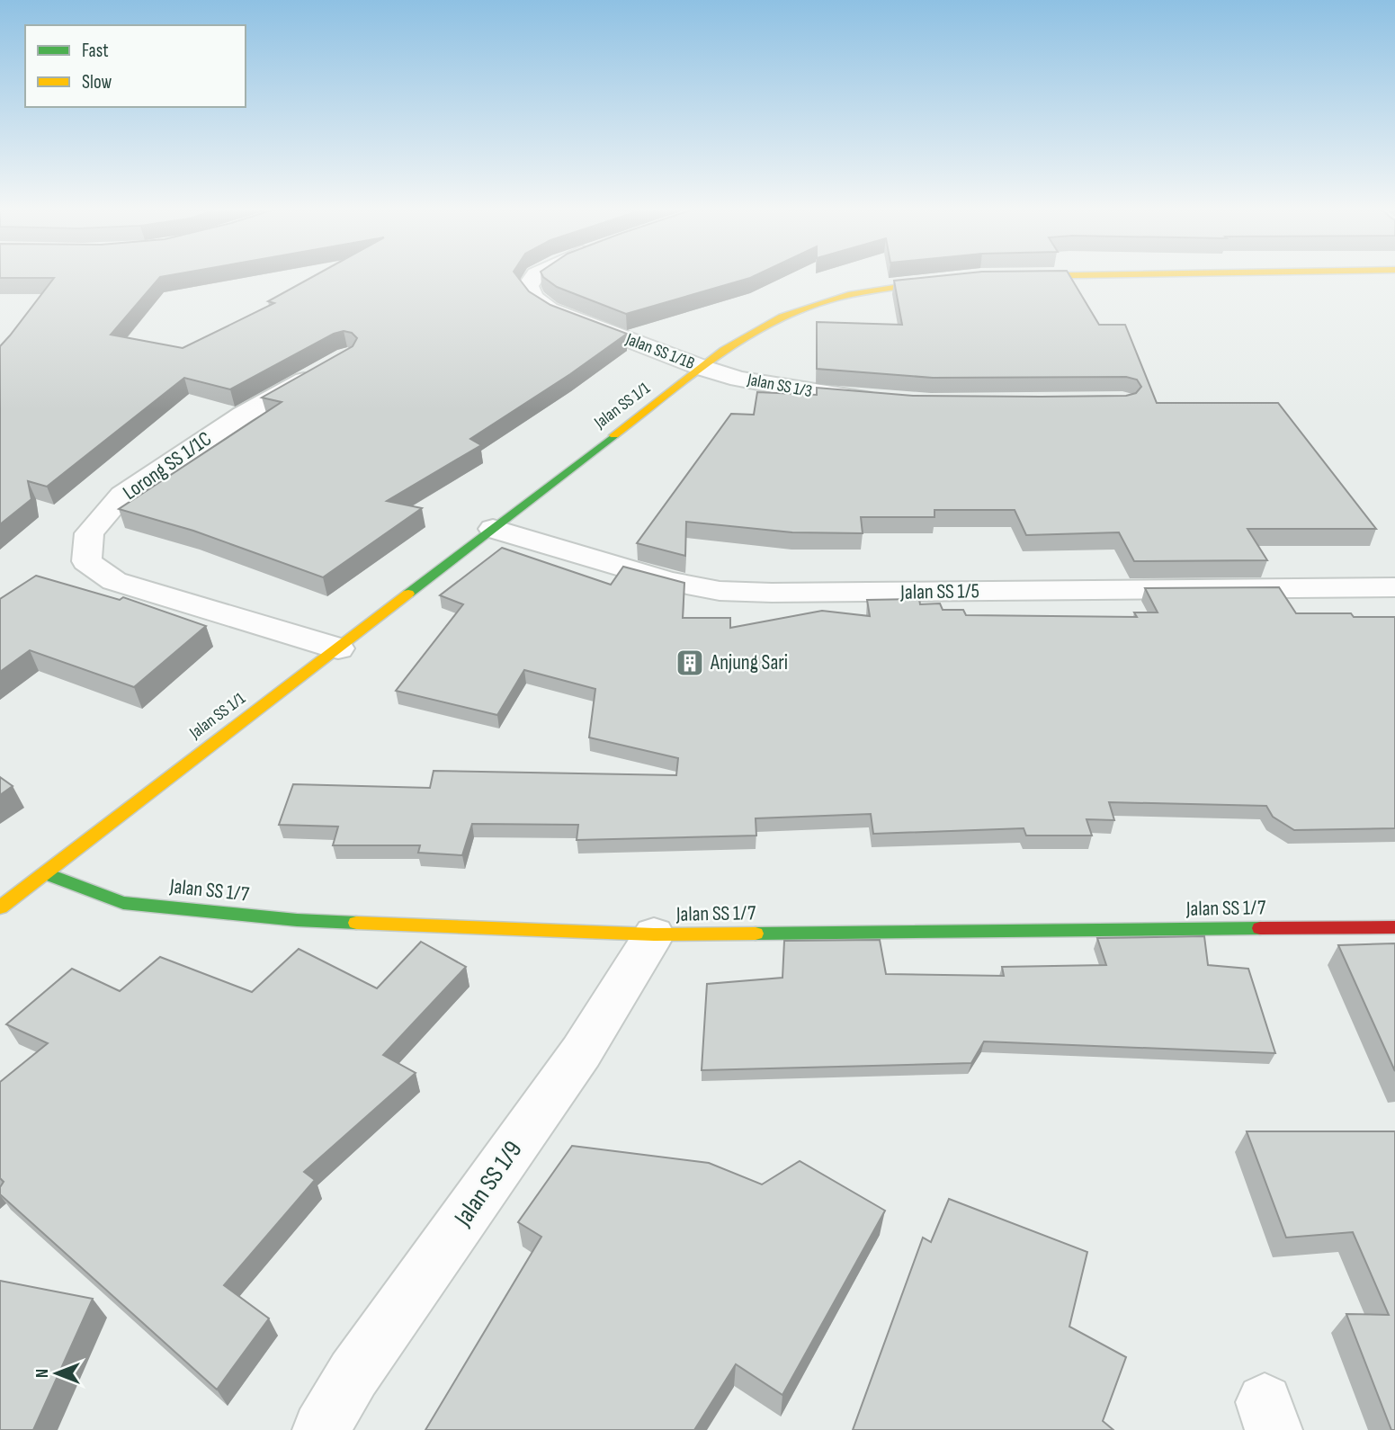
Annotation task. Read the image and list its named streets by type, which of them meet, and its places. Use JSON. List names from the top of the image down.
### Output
{
  "streets": {
    "street": [
      "Jalan SS 1/1B",
      "Jalan SS 1/3",
      "Jalan SS 1/1",
      "Lorong SS 1/1C",
      "Jalan SS 1/5",
      "Jalan SS 1/7",
      "Jalan SS 1/9"
    ]
  },
  "crossings": [
    ["Jalan SS 1/1B", "Jalan SS 1/3"],
    ["Jalan SS 1/1B", "Jalan SS 1/1"],
    ["Jalan SS 1/3", "Jalan SS 1/1"],
    ["Jalan SS 1/1", "Lorong SS 1/1C"],
    ["Jalan SS 1/1", "Jalan SS 1/5"],
    ["Jalan SS 1/1", "Jalan SS 1/7"],
    ["Jalan SS 1/7", "Jalan SS 1/9"]
  ],
  "places": {
    "building": ["Anjung Sari"]
  },
  "legend": ["Fast", "Slow"],
  "north": "left"
}
